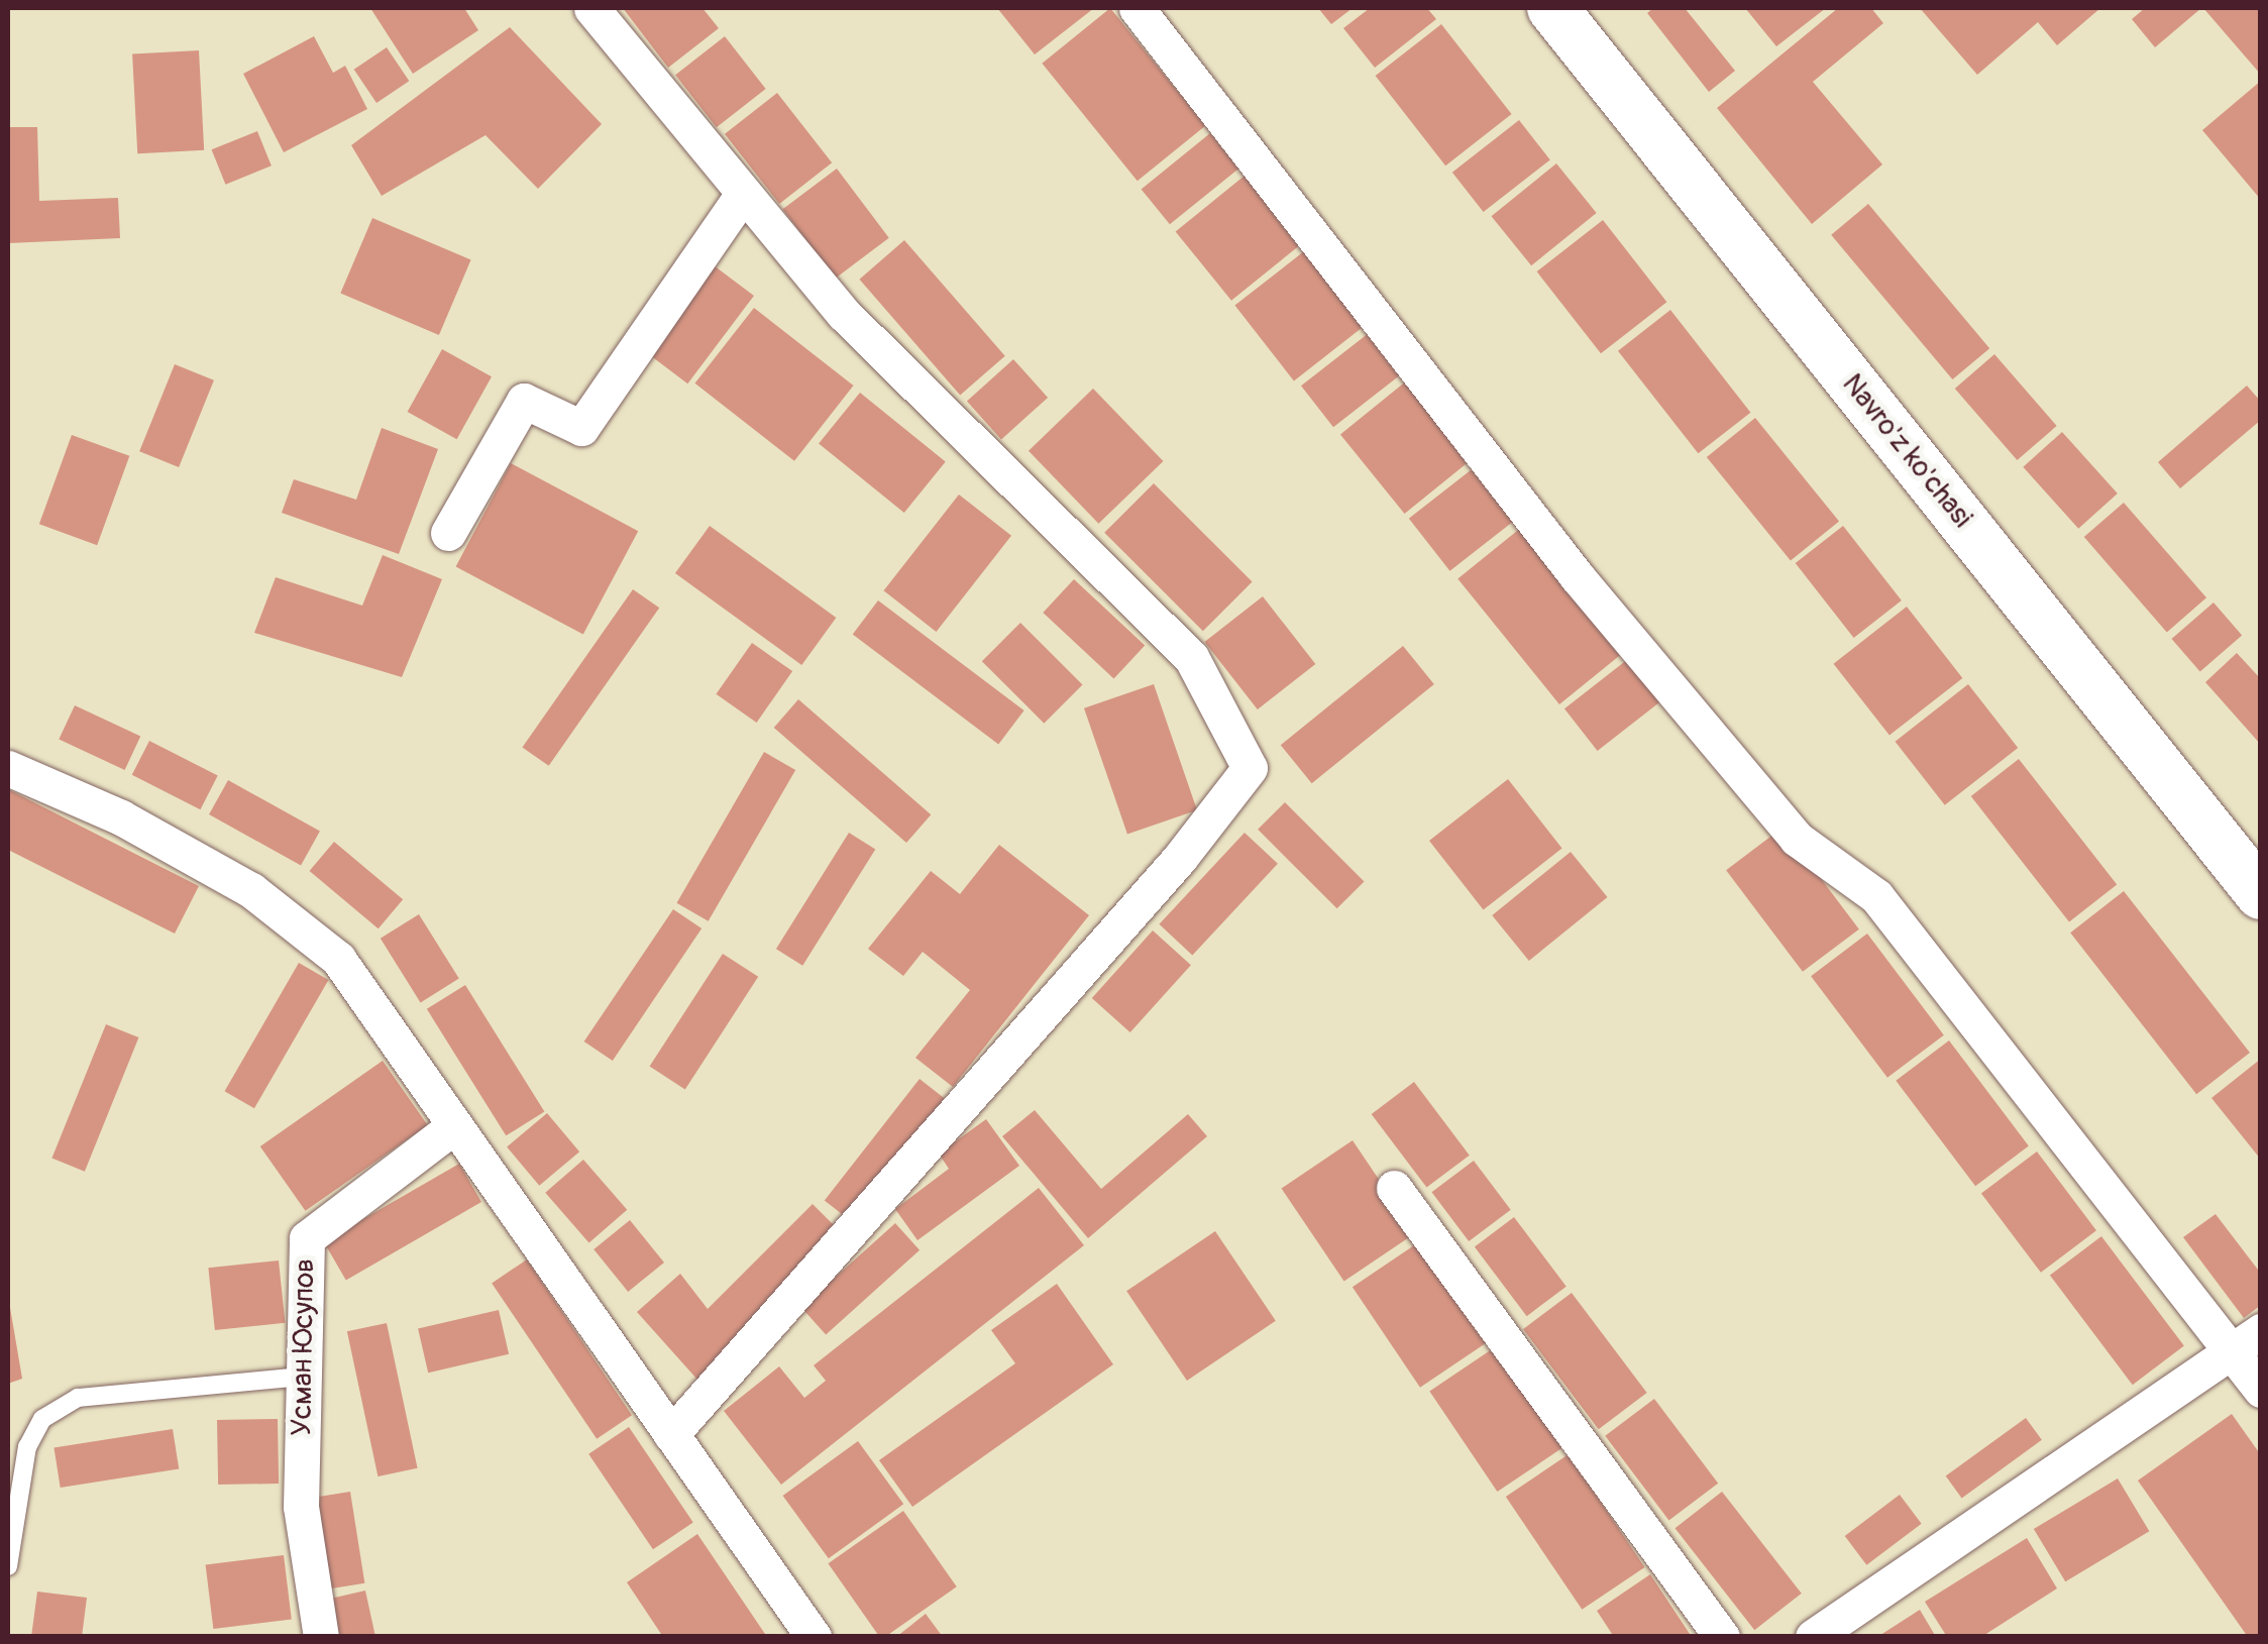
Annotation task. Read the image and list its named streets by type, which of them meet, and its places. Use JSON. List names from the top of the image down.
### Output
{
  "streets": {
    "street": ["Navro'z ko'chasi", "Усман Юсупов"]
  }
}
